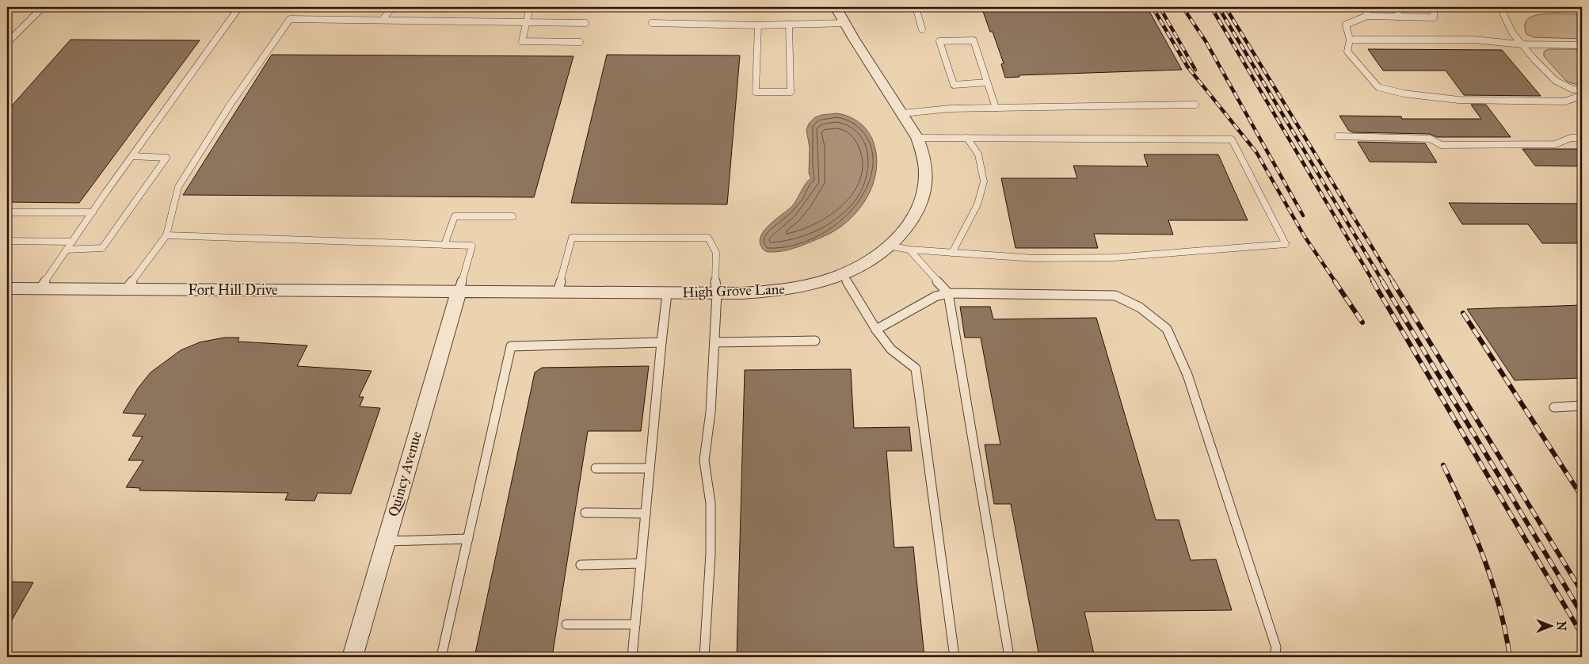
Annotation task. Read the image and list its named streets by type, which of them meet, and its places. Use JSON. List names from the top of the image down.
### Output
{
  "streets": {
    "street": ["Fort Hill Drive", "High Grove Lane", "Quincy Avenue"]
  },
  "crossings": [
    ["Fort Hill Drive", "High Grove Lane"],
    ["Fort Hill Drive", "Quincy Avenue"],
    ["High Grove Lane", "Quincy Avenue"]
  ],
  "north": "right"
}
